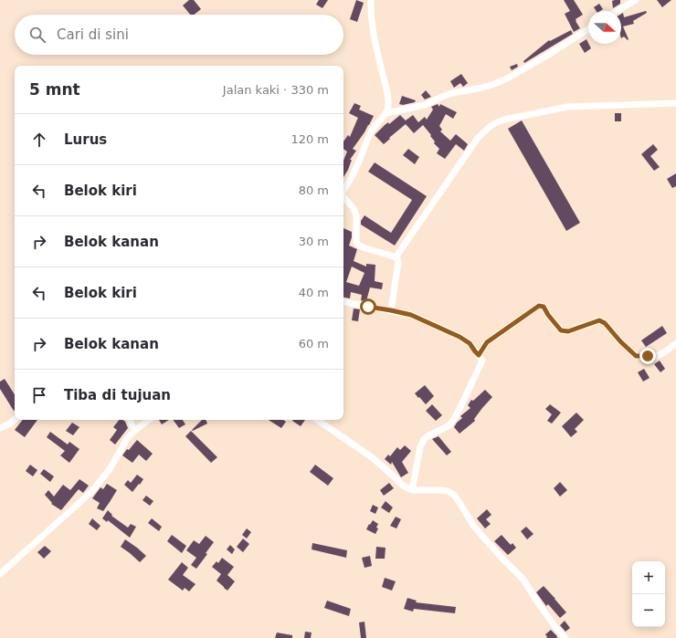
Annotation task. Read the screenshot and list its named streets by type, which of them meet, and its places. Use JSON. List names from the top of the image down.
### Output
{
  "north": "right",
  "page": {
    "search": "Cari di sini",
    "heading": ["5 mnt", "Jalan kaki · 330 m"],
    "list": [
      ["Lurus", "120 m"],
      ["Belok kiri", "80 m"],
      ["Belok kanan", "30 m"],
      ["Belok kiri", "40 m"],
      ["Belok kanan", "60 m"],
      "Tiba di tujuan"
    ],
    "map_buttons": ["+", "−"]
  }
}
